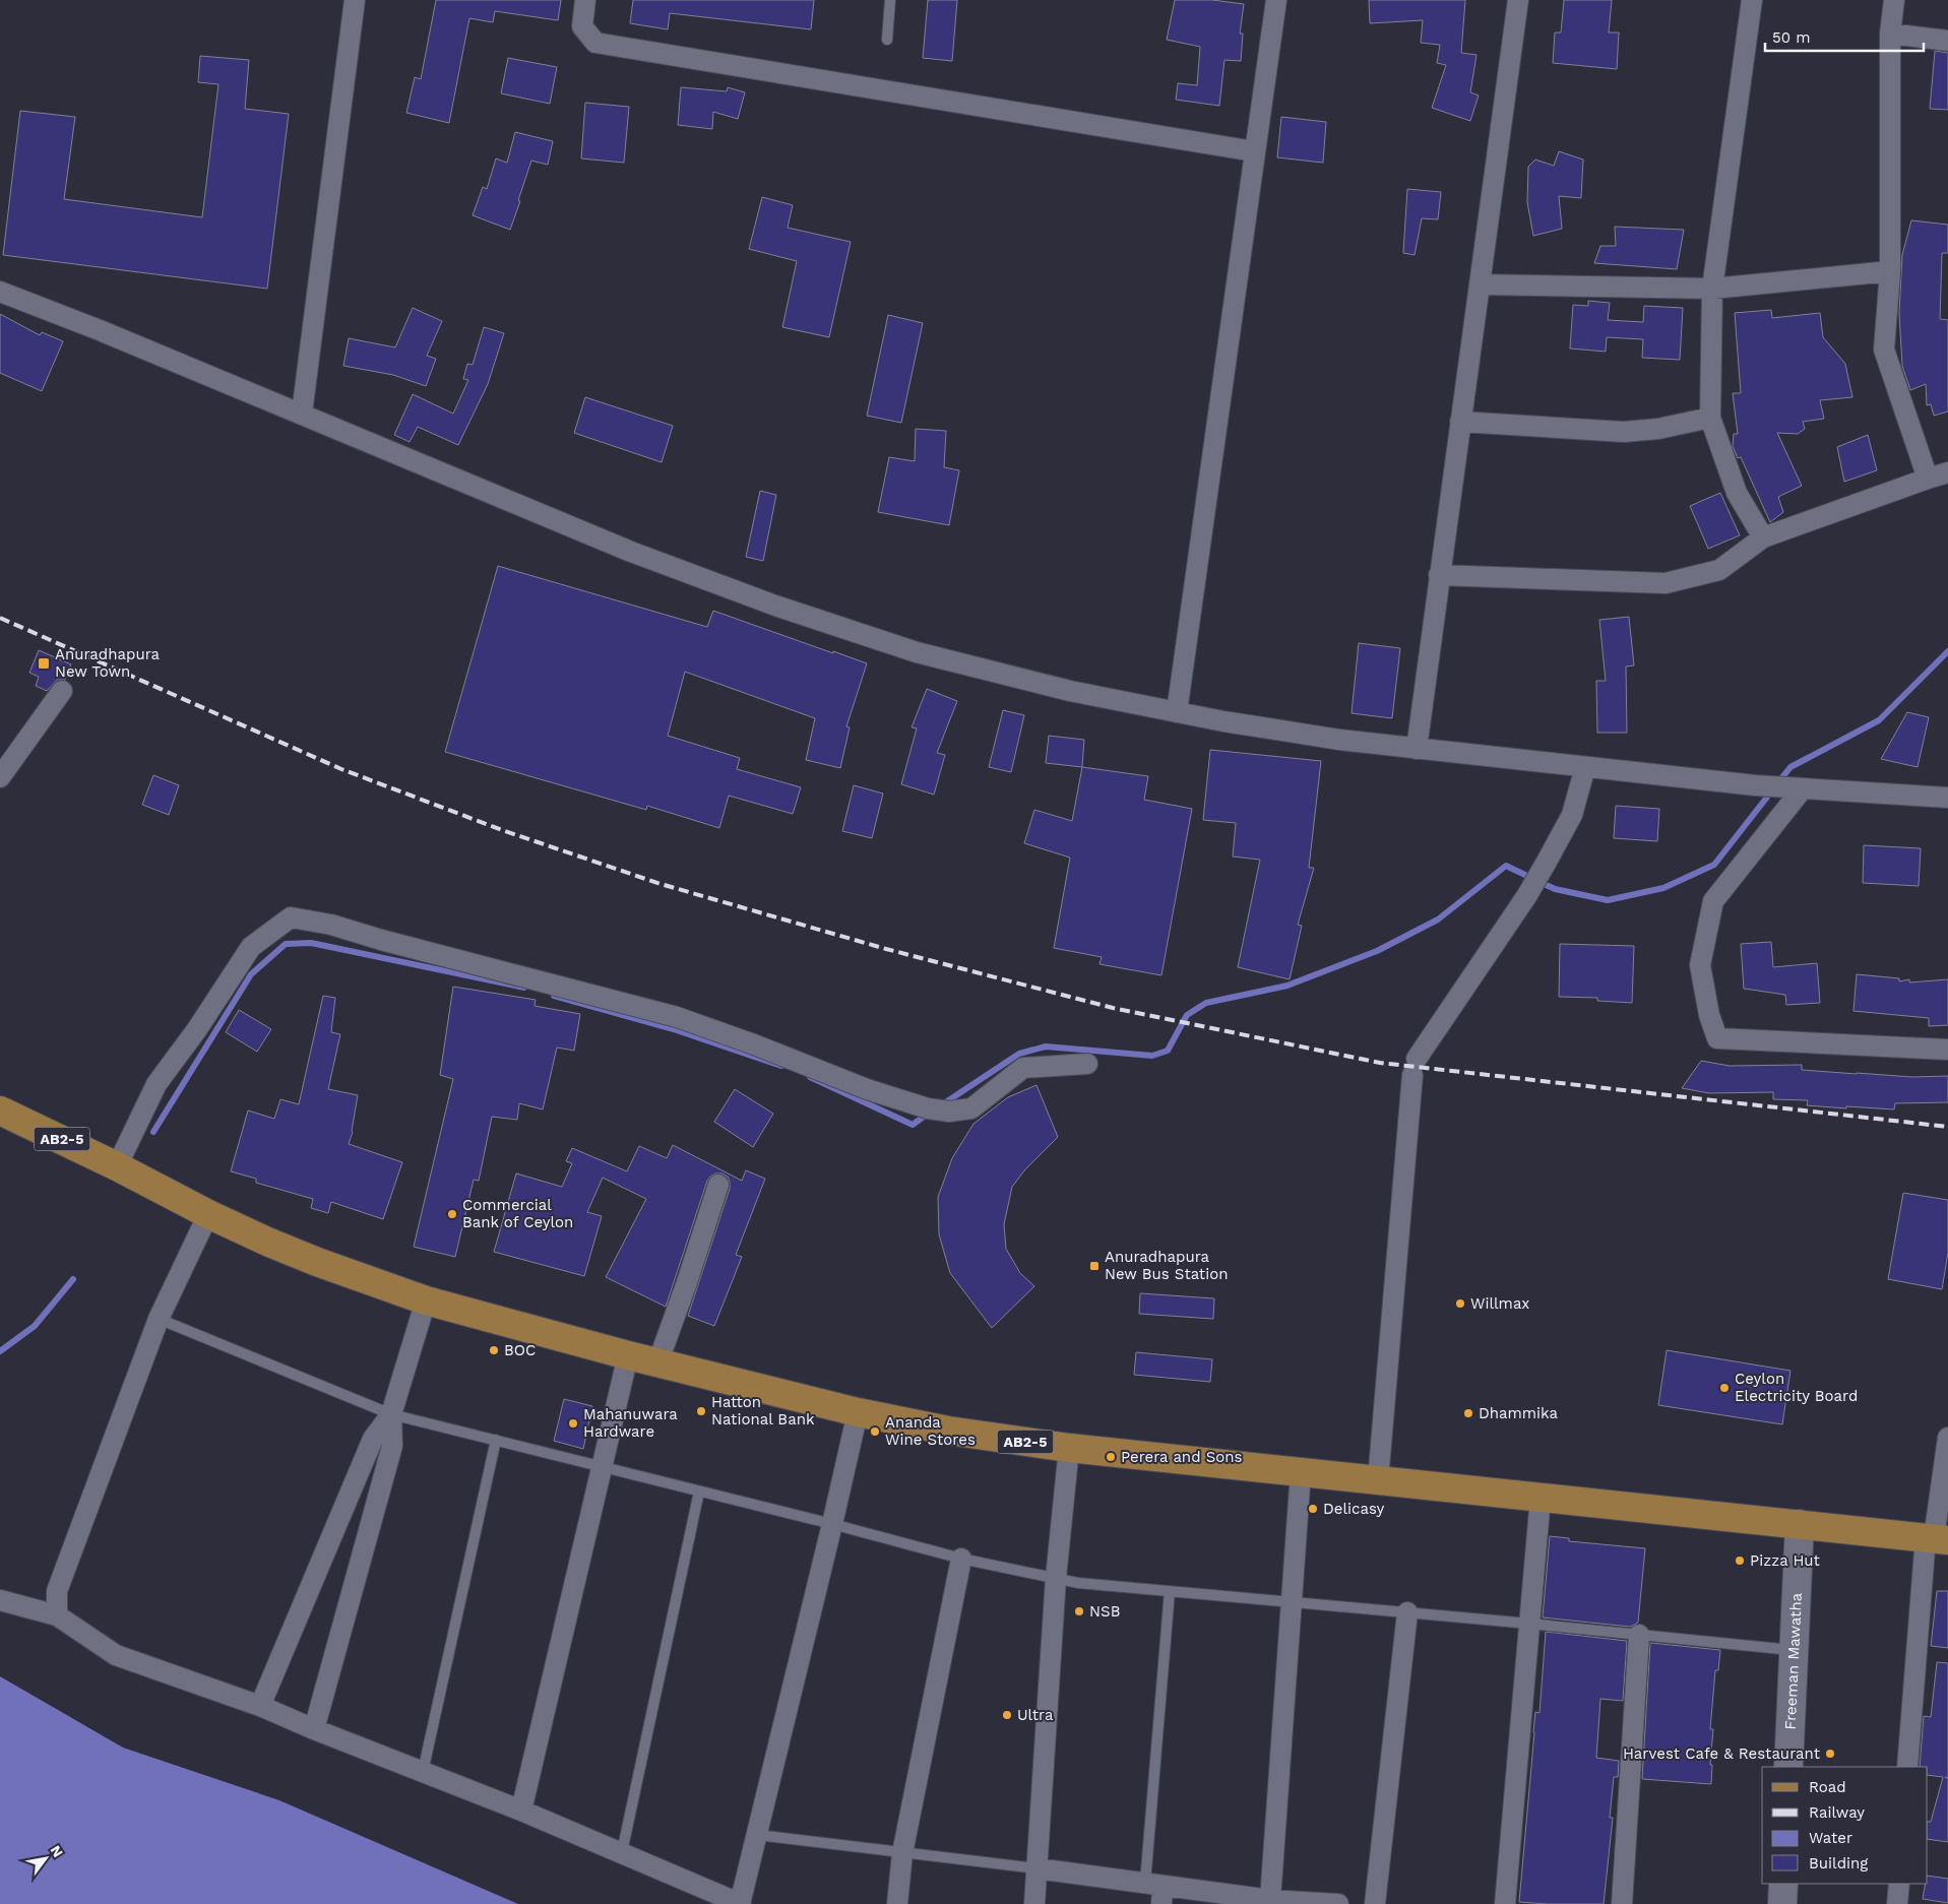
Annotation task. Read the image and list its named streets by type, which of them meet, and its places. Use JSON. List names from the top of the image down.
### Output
{
  "streets": {
    "main road": ["AB2-5"],
    "street": ["Freeman Mawatha"]
  },
  "crossings": [
    ["AB2-5", "Freeman Mawatha"]
  ],
  "places": {
    "transit": ["Anuradhapura New Town", "Anuradhapura New Bus Station"],
    "other": [
      "Commercial Bank of Ceylon",
      "Willmax",
      "BOC",
      "Ceylon Electricity Board",
      "Hatton National Bank",
      "Dhammika",
      "Mahanuwara Hardware",
      "Ananda Wine Stores",
      "Perera and Sons",
      "Delicasy",
      "Pizza Hut",
      "NSB",
      "Ultra",
      "Harvest Cafe & Restaurant"
    ]
  },
  "legend": [
    "Road",
    "Railway",
    "Water",
    "Building"
  ],
  "scale_bar": "50 m",
  "north": "top right"
}
